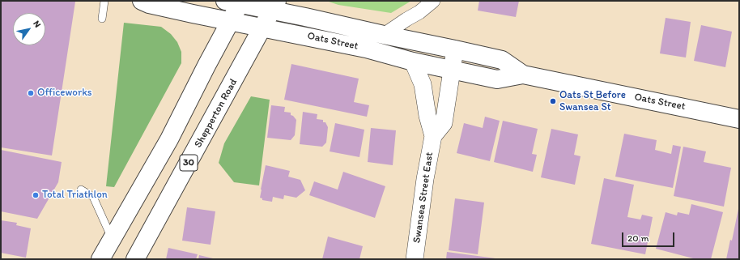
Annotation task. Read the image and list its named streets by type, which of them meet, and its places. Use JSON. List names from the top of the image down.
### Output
{
  "streets": {
    "main road": ["Oats Street", "Shepperton Road", "30"],
    "street": ["Swansea Street East"]
  },
  "crossings": [
    ["Oats Street", "Shepperton Road"],
    ["Oats Street", "Swansea Street East"]
  ],
  "places": ["Officeworks", "Oats St Before Swansea St", "Total Triathlon"],
  "scale_bar": "20 m",
  "north": "top right"
}
